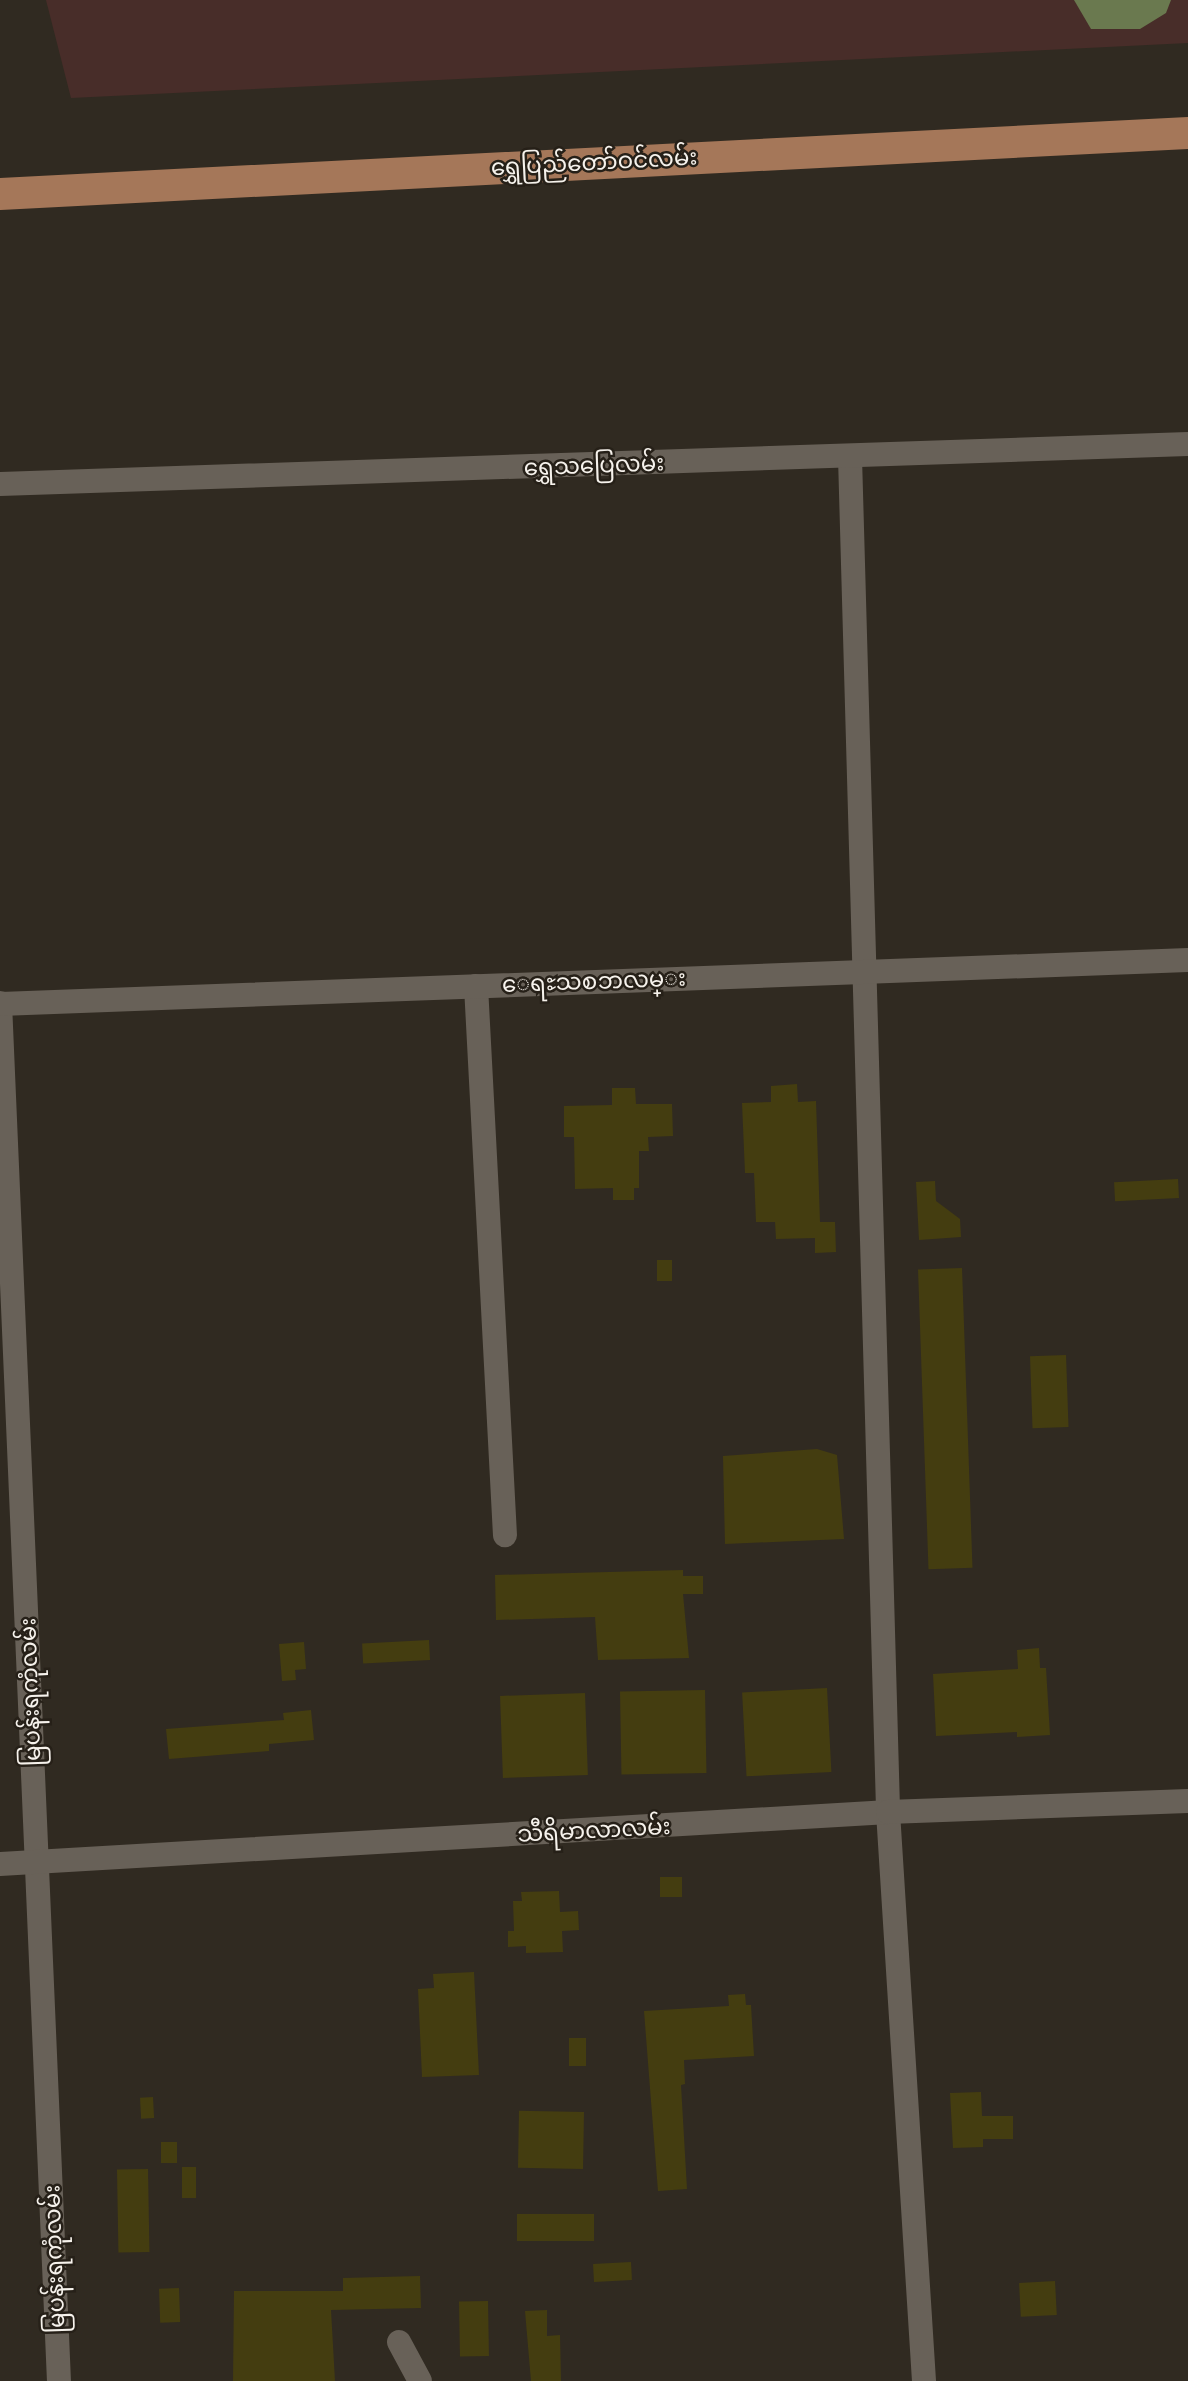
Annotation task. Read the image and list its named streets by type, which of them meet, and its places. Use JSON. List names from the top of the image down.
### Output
{
  "streets": {
    "main road": ["ရွှေပြည်တော်ဝင်လမ်း"],
    "street": [
      "ရွှေသပြေလမ်း",
      "ေရႊသစၥာလမ္း",
      "မြပန်းရကုံလမ်း",
      "သီရိမာလာလမ်း"
    ]
  },
  "crossings": [
    ["ေရႊသစၥာလမ္း", "မြပန်းရကုံလမ်း"],
    ["မြပန်းရကုံလမ်း", "သီရိမာလာလမ်း"]
  ]
}
